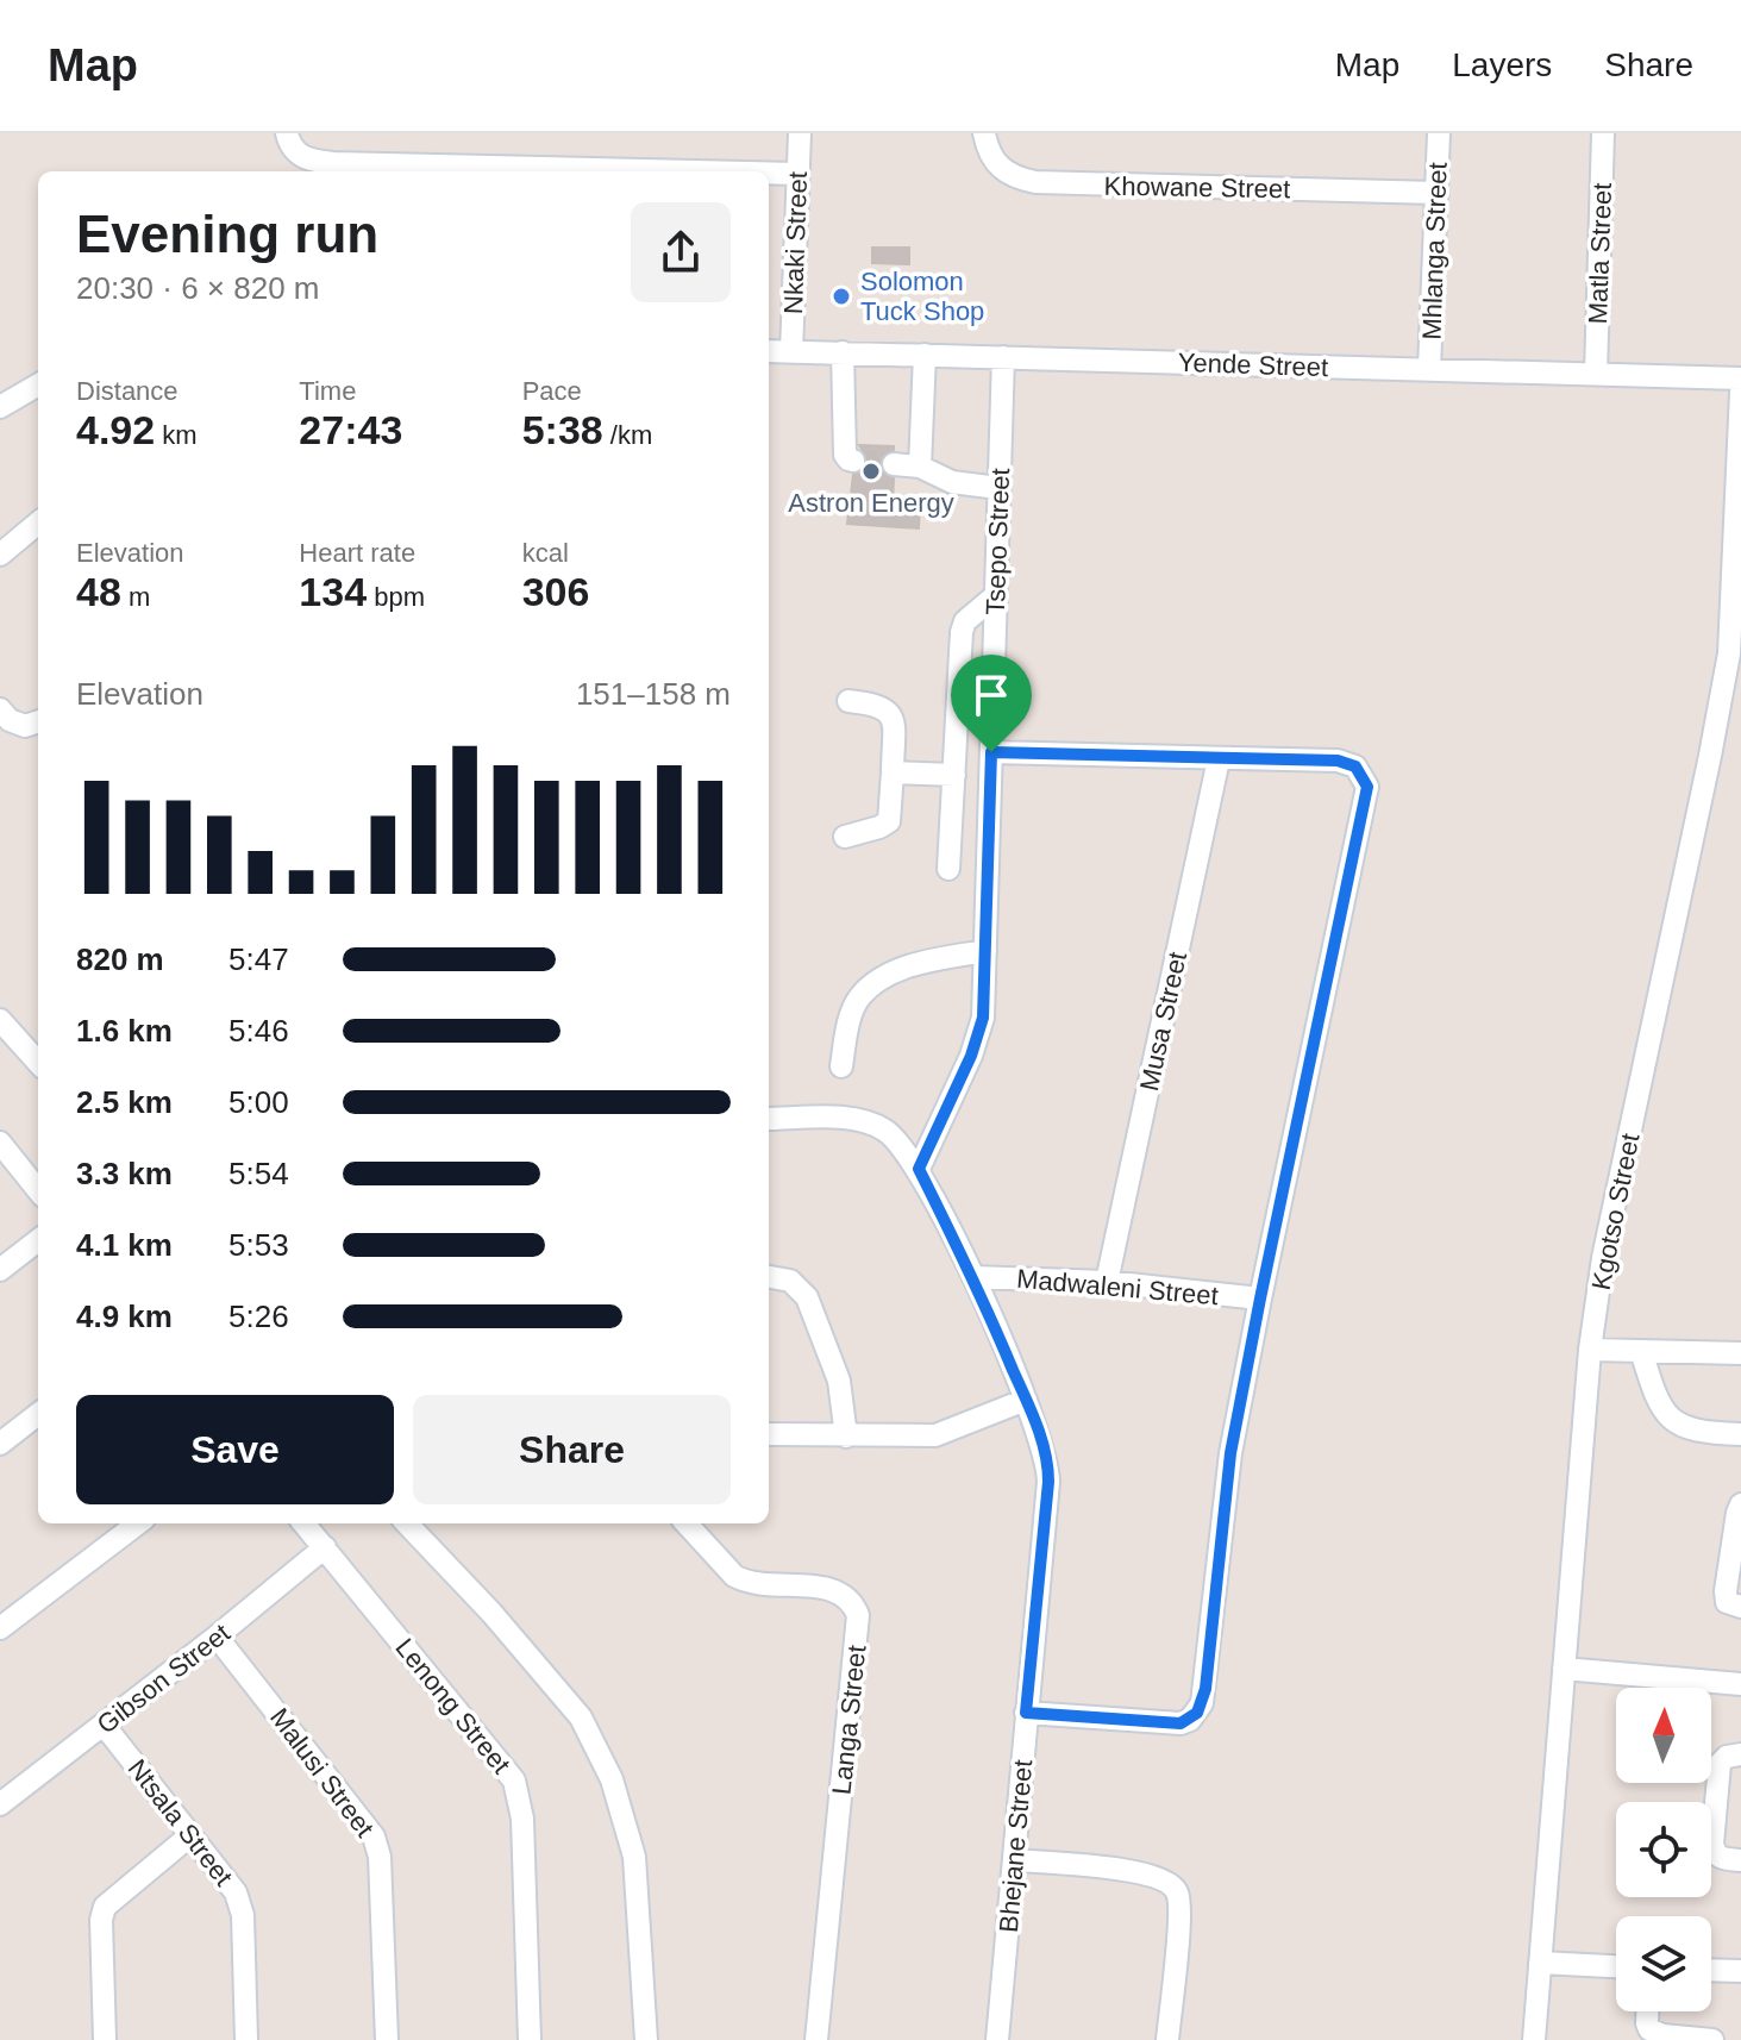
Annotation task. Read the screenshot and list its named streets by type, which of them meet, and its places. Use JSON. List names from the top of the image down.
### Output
{
  "streets": {
    "street": [
      "Khowane Street",
      "Nkaki Street",
      "Mhlanga Street",
      "Matla Street",
      "Yende Street",
      "Tsepo Street",
      "Musa Street",
      "Kgotso Street",
      "Madwaleni Street",
      "Gibson Street",
      "Lenong Street",
      "Langa Street",
      "Malusi Street",
      "Ntsala Street",
      "Bhejane Street"
    ]
  },
  "crossings": [
    ["Khowane Street", "Mhlanga Street"],
    ["Nkaki Street", "Yende Street"],
    ["Mhlanga Street", "Yende Street"],
    ["Matla Street", "Yende Street"],
    ["Yende Street", "Tsepo Street"],
    ["Tsepo Street", "Bhejane Street"],
    ["Musa Street", "Madwaleni Street"],
    ["Madwaleni Street", "Bhejane Street"],
    ["Gibson Street", "Lenong Street"],
    ["Gibson Street", "Malusi Street"],
    ["Gibson Street", "Ntsala Street"]
  ],
  "places": ["Solomon Tuck Shop", "Astron Energy"],
  "north": "top",
  "page": {
    "header": "Map",
    "nav": ["Map", "Layers", "Share"],
    "heading": ["Evening run", "20:30 · 6 × 820 m"],
    "stats": [
      ["Distance", "4.92 km"],
      ["Time", "27:43"],
      ["Pace", "5:38 /km"],
      ["Elevation", "48 m"],
      ["Heart rate", "134 bpm"],
      ["kcal", "306"]
    ],
    "chart": ["Elevation", "151–158 m"],
    "list": [
      {
        "name": "820 m",
        "note": "5:47"
      },
      {
        "name": "1.6 km",
        "note": "5:46"
      },
      {
        "name": "2.5 km",
        "note": "5:00"
      },
      {
        "name": "3.3 km",
        "note": "5:54"
      },
      {
        "name": "4.1 km",
        "note": "5:53"
      },
      {
        "name": "4.9 km",
        "note": "5:26"
      }
    ],
    "buttons": ["Save", "Share"]
  }
}
